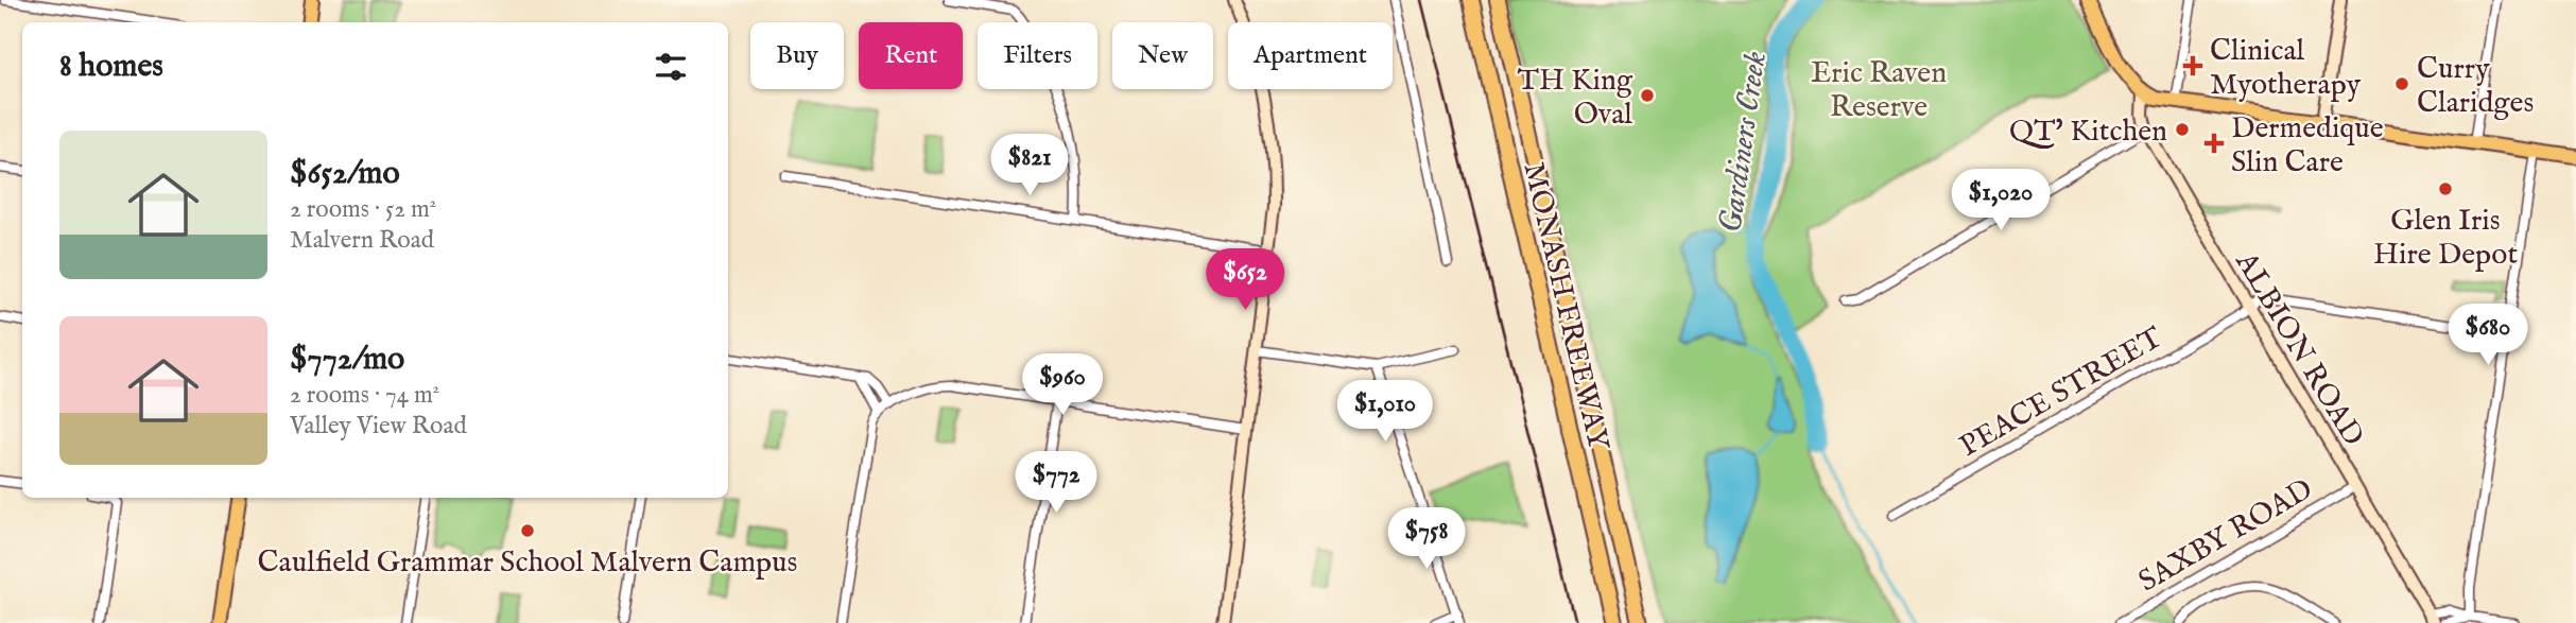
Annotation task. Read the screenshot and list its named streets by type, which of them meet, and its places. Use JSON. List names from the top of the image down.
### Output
{
  "streets": {
    "highway": ["MONASH FREEWAY"],
    "main road": ["ALBION ROAD"],
    "street": ["PEACE STREET", "SAXBY ROAD"]
  },
  "crossings": [
    ["ALBION ROAD", "PEACE STREET"],
    ["ALBION ROAD", "SAXBY ROAD"]
  ],
  "water": ["Gardiners Creek"],
  "parks": ["Eric Raven Reserve"],
  "places": {
    "health": ["Clinical Myotherapy", "Dermedique Slin Care"],
    "other": [
      "Curry Claridges",
      "TH King Oval",
      "QT' Kitchen",
      "Glen Iris Hire Depot",
      "Caulfield Grammar School Malvern Campus"
    ]
  },
  "page": {
    "chip": [
      "Buy",
      "Rent",
      "Filters",
      "New",
      "Apartment"
    ],
    "heading": "8 homes",
    "list": [
      {
        "name": "$652/mo",
        "note": "2 rooms · 52 m² · Malvern Road"
      },
      {
        "name": "$772/mo",
        "note": "2 rooms · 74 m² · Valley View Road"
      }
    ],
    "price": [
      "$821",
      "$1,020",
      "$652",
      "$680",
      "$960",
      "$1,010",
      "$772",
      "$758"
    ]
  }
}
